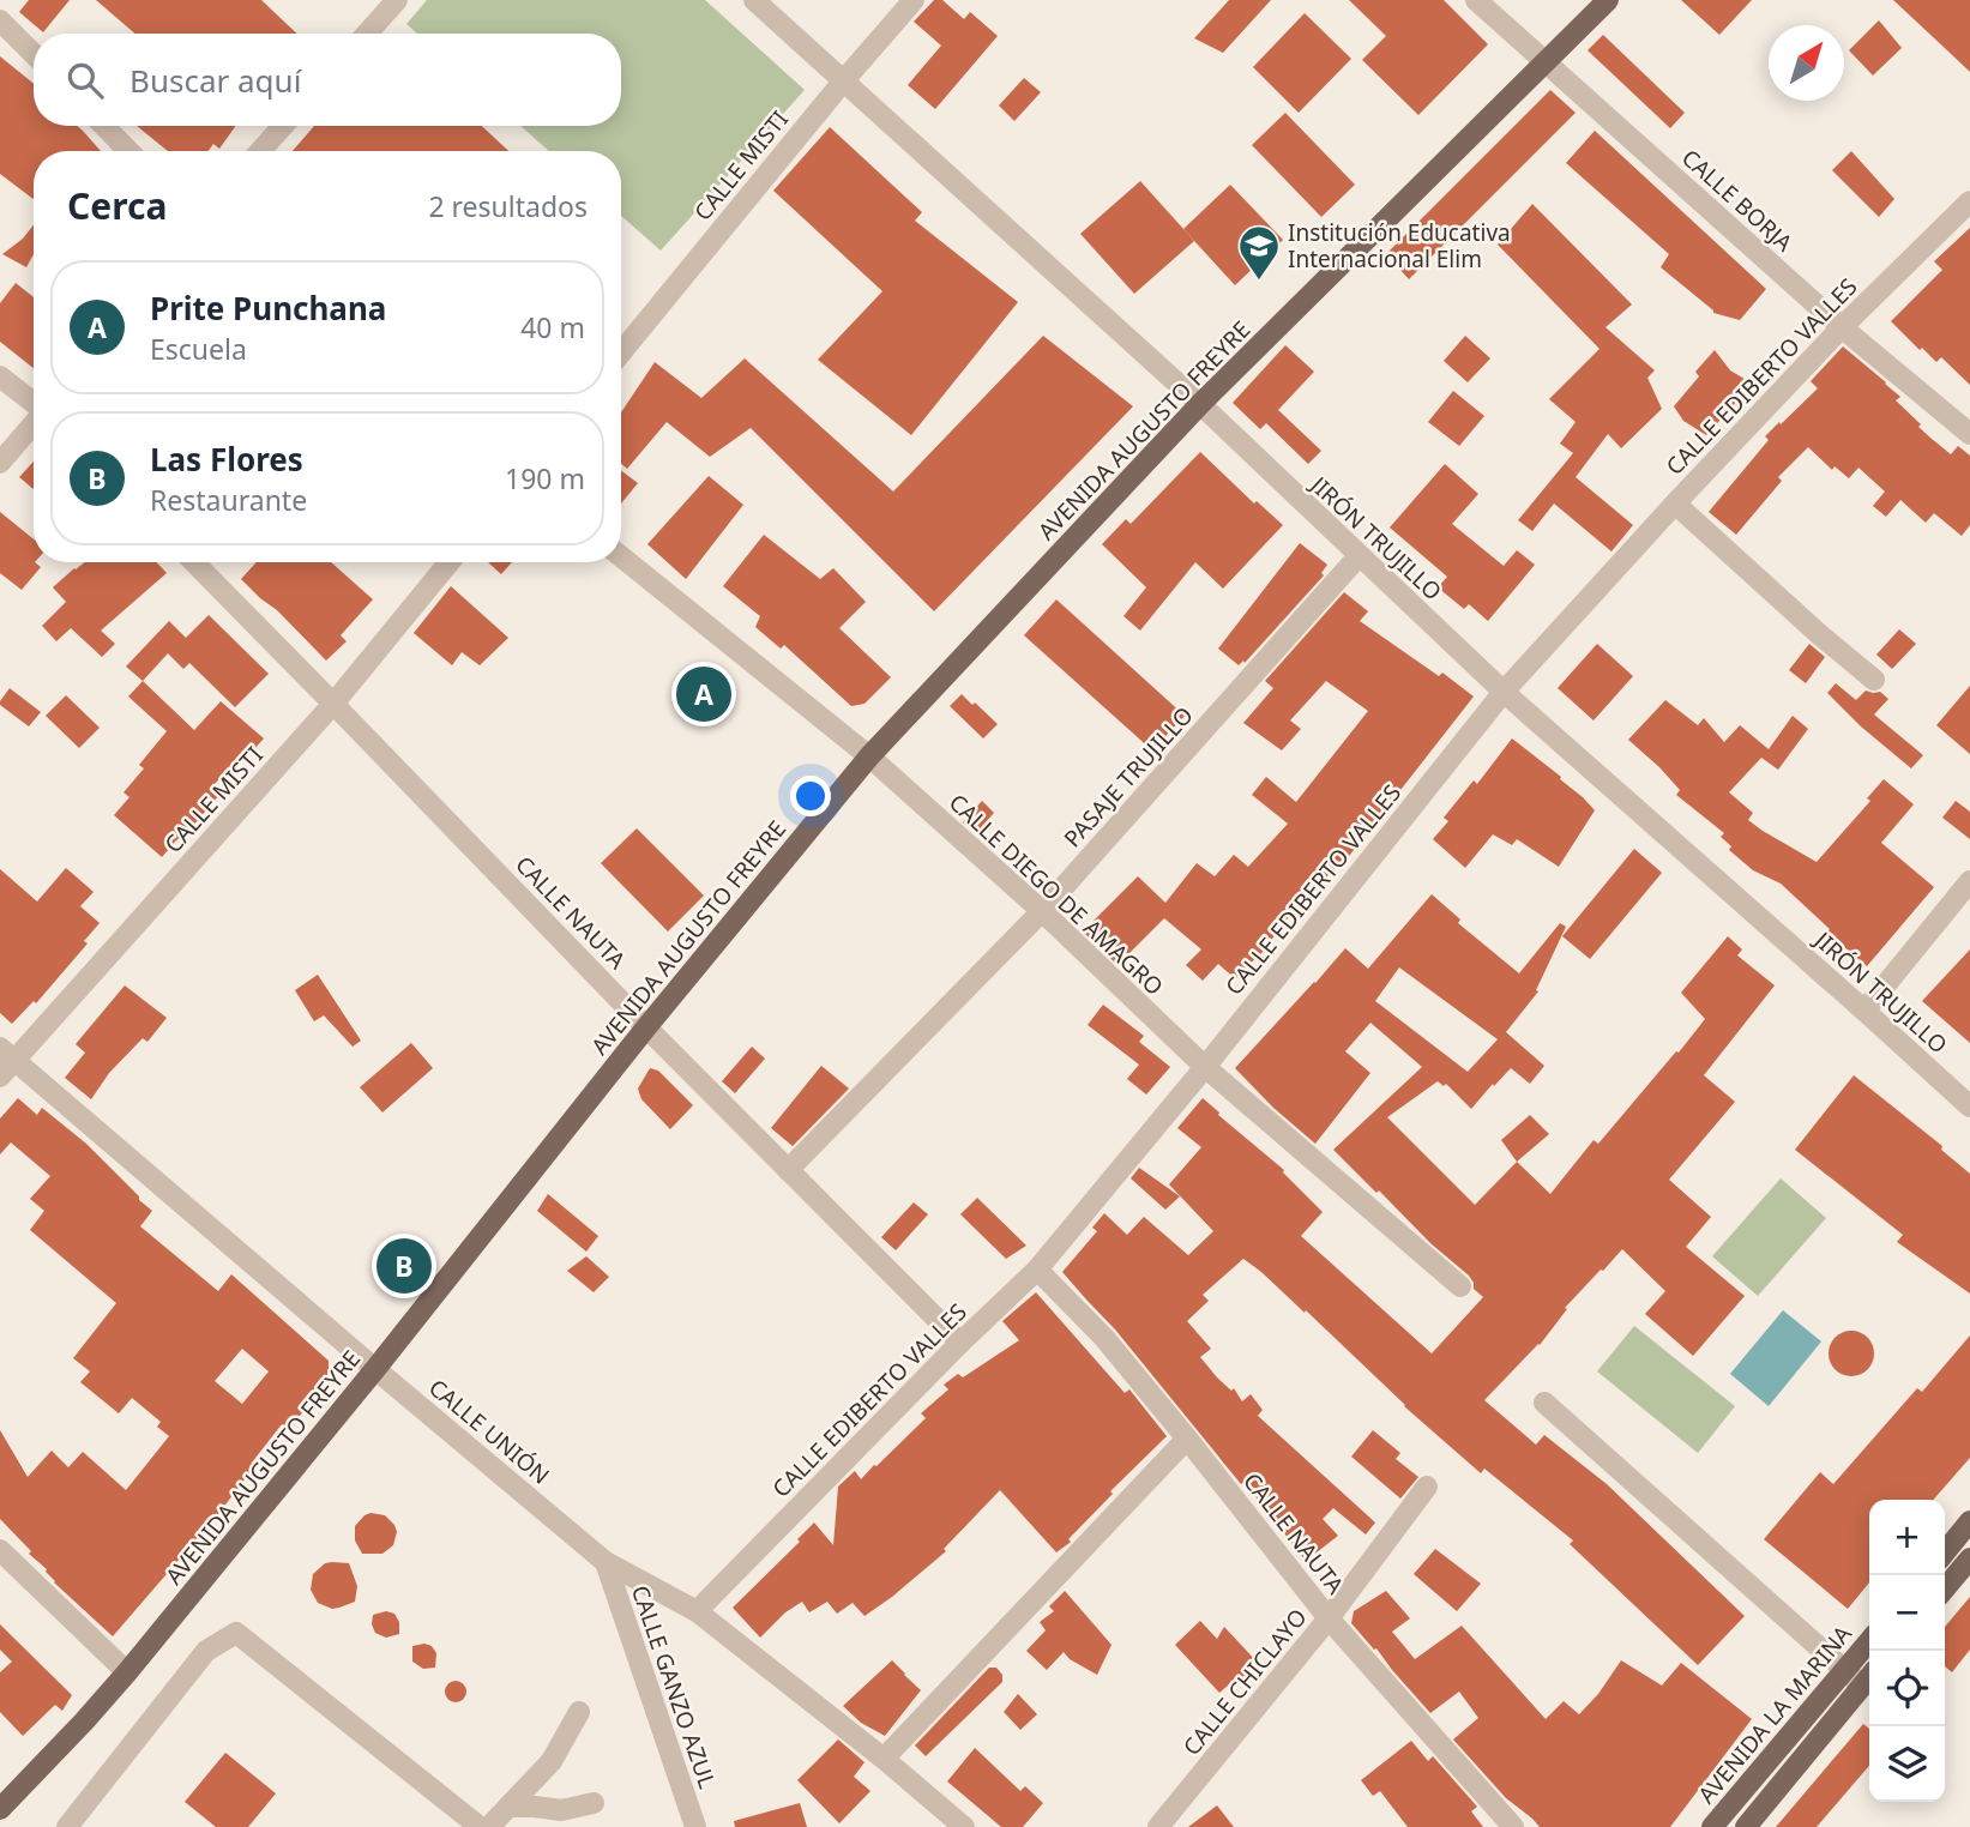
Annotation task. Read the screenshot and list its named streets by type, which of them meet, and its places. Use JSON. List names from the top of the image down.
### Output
{
  "streets": {
    "main road": ["AVENIDA AUGUSTO FREYRE", "AVENIDA LA MARINA"],
    "street": [
      "CALLE MISTI",
      "CALLE BORJA",
      "CALLE EDIBERTO VALLES",
      "JIRÓN TRUJILLO",
      "PASAJE TRUJILLO",
      "CALLE DIEGO DE AMAGRO",
      "CALLE NAUTA",
      "CALLE UNIÓN",
      "CALLE CHICLAYO",
      "CALLE GANZO AZUL"
    ]
  },
  "crossings": [
    ["CALLE MISTI", "JIRÓN TRUJILLO"],
    ["CALLE MISTI", "CALLE NAUTA"],
    ["CALLE MISTI", "CALLE UNIÓN"],
    ["CALLE BORJA", "CALLE EDIBERTO VALLES"],
    ["CALLE BORJA", "AVENIDA AUGUSTO FREYRE"],
    ["CALLE EDIBERTO VALLES", "JIRÓN TRUJILLO"],
    ["CALLE EDIBERTO VALLES", "CALLE DIEGO DE AMAGRO"],
    ["CALLE EDIBERTO VALLES", "CALLE NAUTA"],
    ["CALLE EDIBERTO VALLES", "CALLE UNIÓN"],
    ["AVENIDA AUGUSTO FREYRE", "JIRÓN TRUJILLO"],
    ["AVENIDA AUGUSTO FREYRE", "CALLE DIEGO DE AMAGRO"],
    ["AVENIDA AUGUSTO FREYRE", "CALLE NAUTA"],
    ["AVENIDA AUGUSTO FREYRE", "CALLE UNIÓN"],
    ["JIRÓN TRUJILLO", "PASAJE TRUJILLO"],
    ["PASAJE TRUJILLO", "CALLE DIEGO DE AMAGRO"],
    ["PASAJE TRUJILLO", "CALLE NAUTA"],
    ["CALLE NAUTA", "CALLE CHICLAYO"],
    ["CALLE UNIÓN", "CALLE GANZO AZUL"]
  ],
  "places": {
    "school or university": ["Institución Educativa Internacional Elim"]
  },
  "north": "top right",
  "page": {
    "search": "Buscar aquí",
    "heading": ["Cerca", "2 resultados"],
    "list": [
      {
        "mark": "A",
        "name": "Prite Punchana",
        "note": "Escuela",
        "value": "40 m"
      },
      {
        "mark": "B",
        "name": "Las Flores",
        "note": "Restaurante",
        "value": "190 m"
      }
    ],
    "pins": ["A", "B"],
    "map_buttons": ["+", "−"]
  }
}
